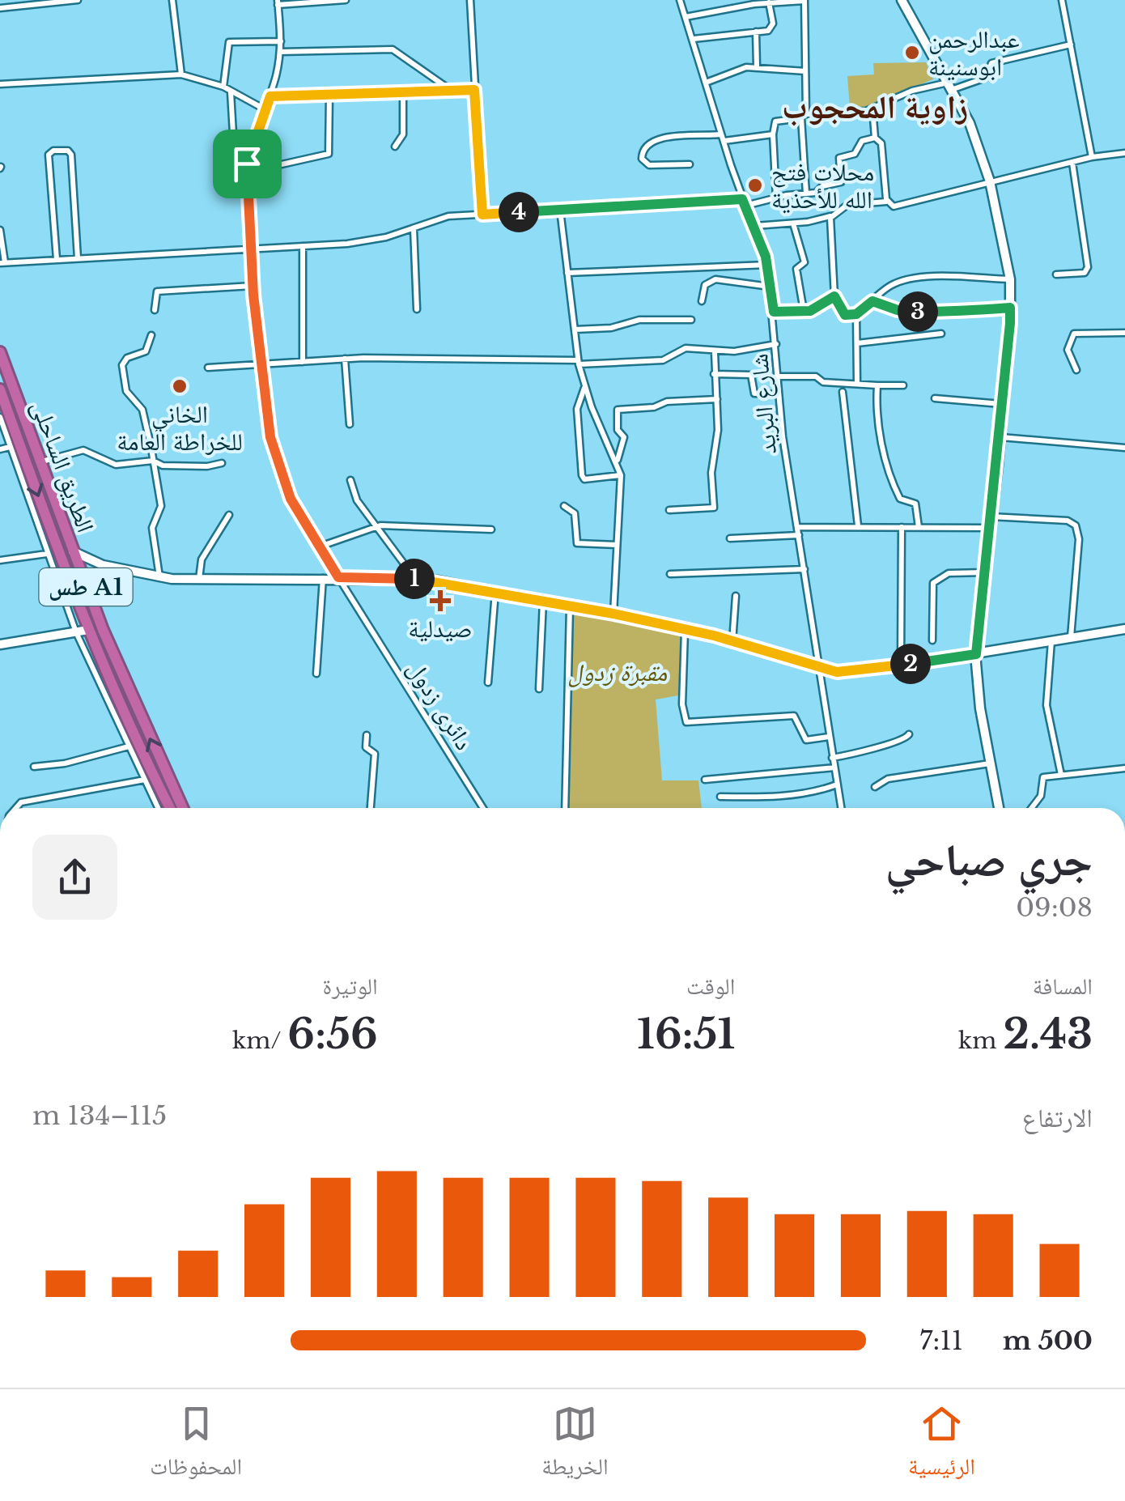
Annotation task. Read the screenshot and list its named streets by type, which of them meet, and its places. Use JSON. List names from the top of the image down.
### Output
{
  "streets": {
    "highway": ["الطريق الساحلى", "طس A1"],
    "street": ["شارع البريد", "دائرى زدول"]
  },
  "districts": ["زاوية المحجوب"],
  "parks": ["مقبرة زدول"],
  "places": {
    "other": ["عبدالرحمن ابوسنينة", "محلات فتح الله للأحذية", "الخاني للخراطة العامة"],
    "health": ["صيدلية"]
  },
  "page": {
    "pins": [
      "4",
      "3",
      "1",
      "2"
    ],
    "heading": ["جري صباحي", "09:08"],
    "stats": [
      ["المسافة", "2.43 km"],
      ["الوقت", "16:51"],
      ["الوتيرة", "6:56 /km"]
    ],
    "chart": ["الارتفاع", "115–134 m"],
    "list": [
      {
        "name": "500 m",
        "note": "7:11"
      }
    ],
    "tabs": ["الرئيسية", "الخريطة", "المحفوظات"]
  }
}
